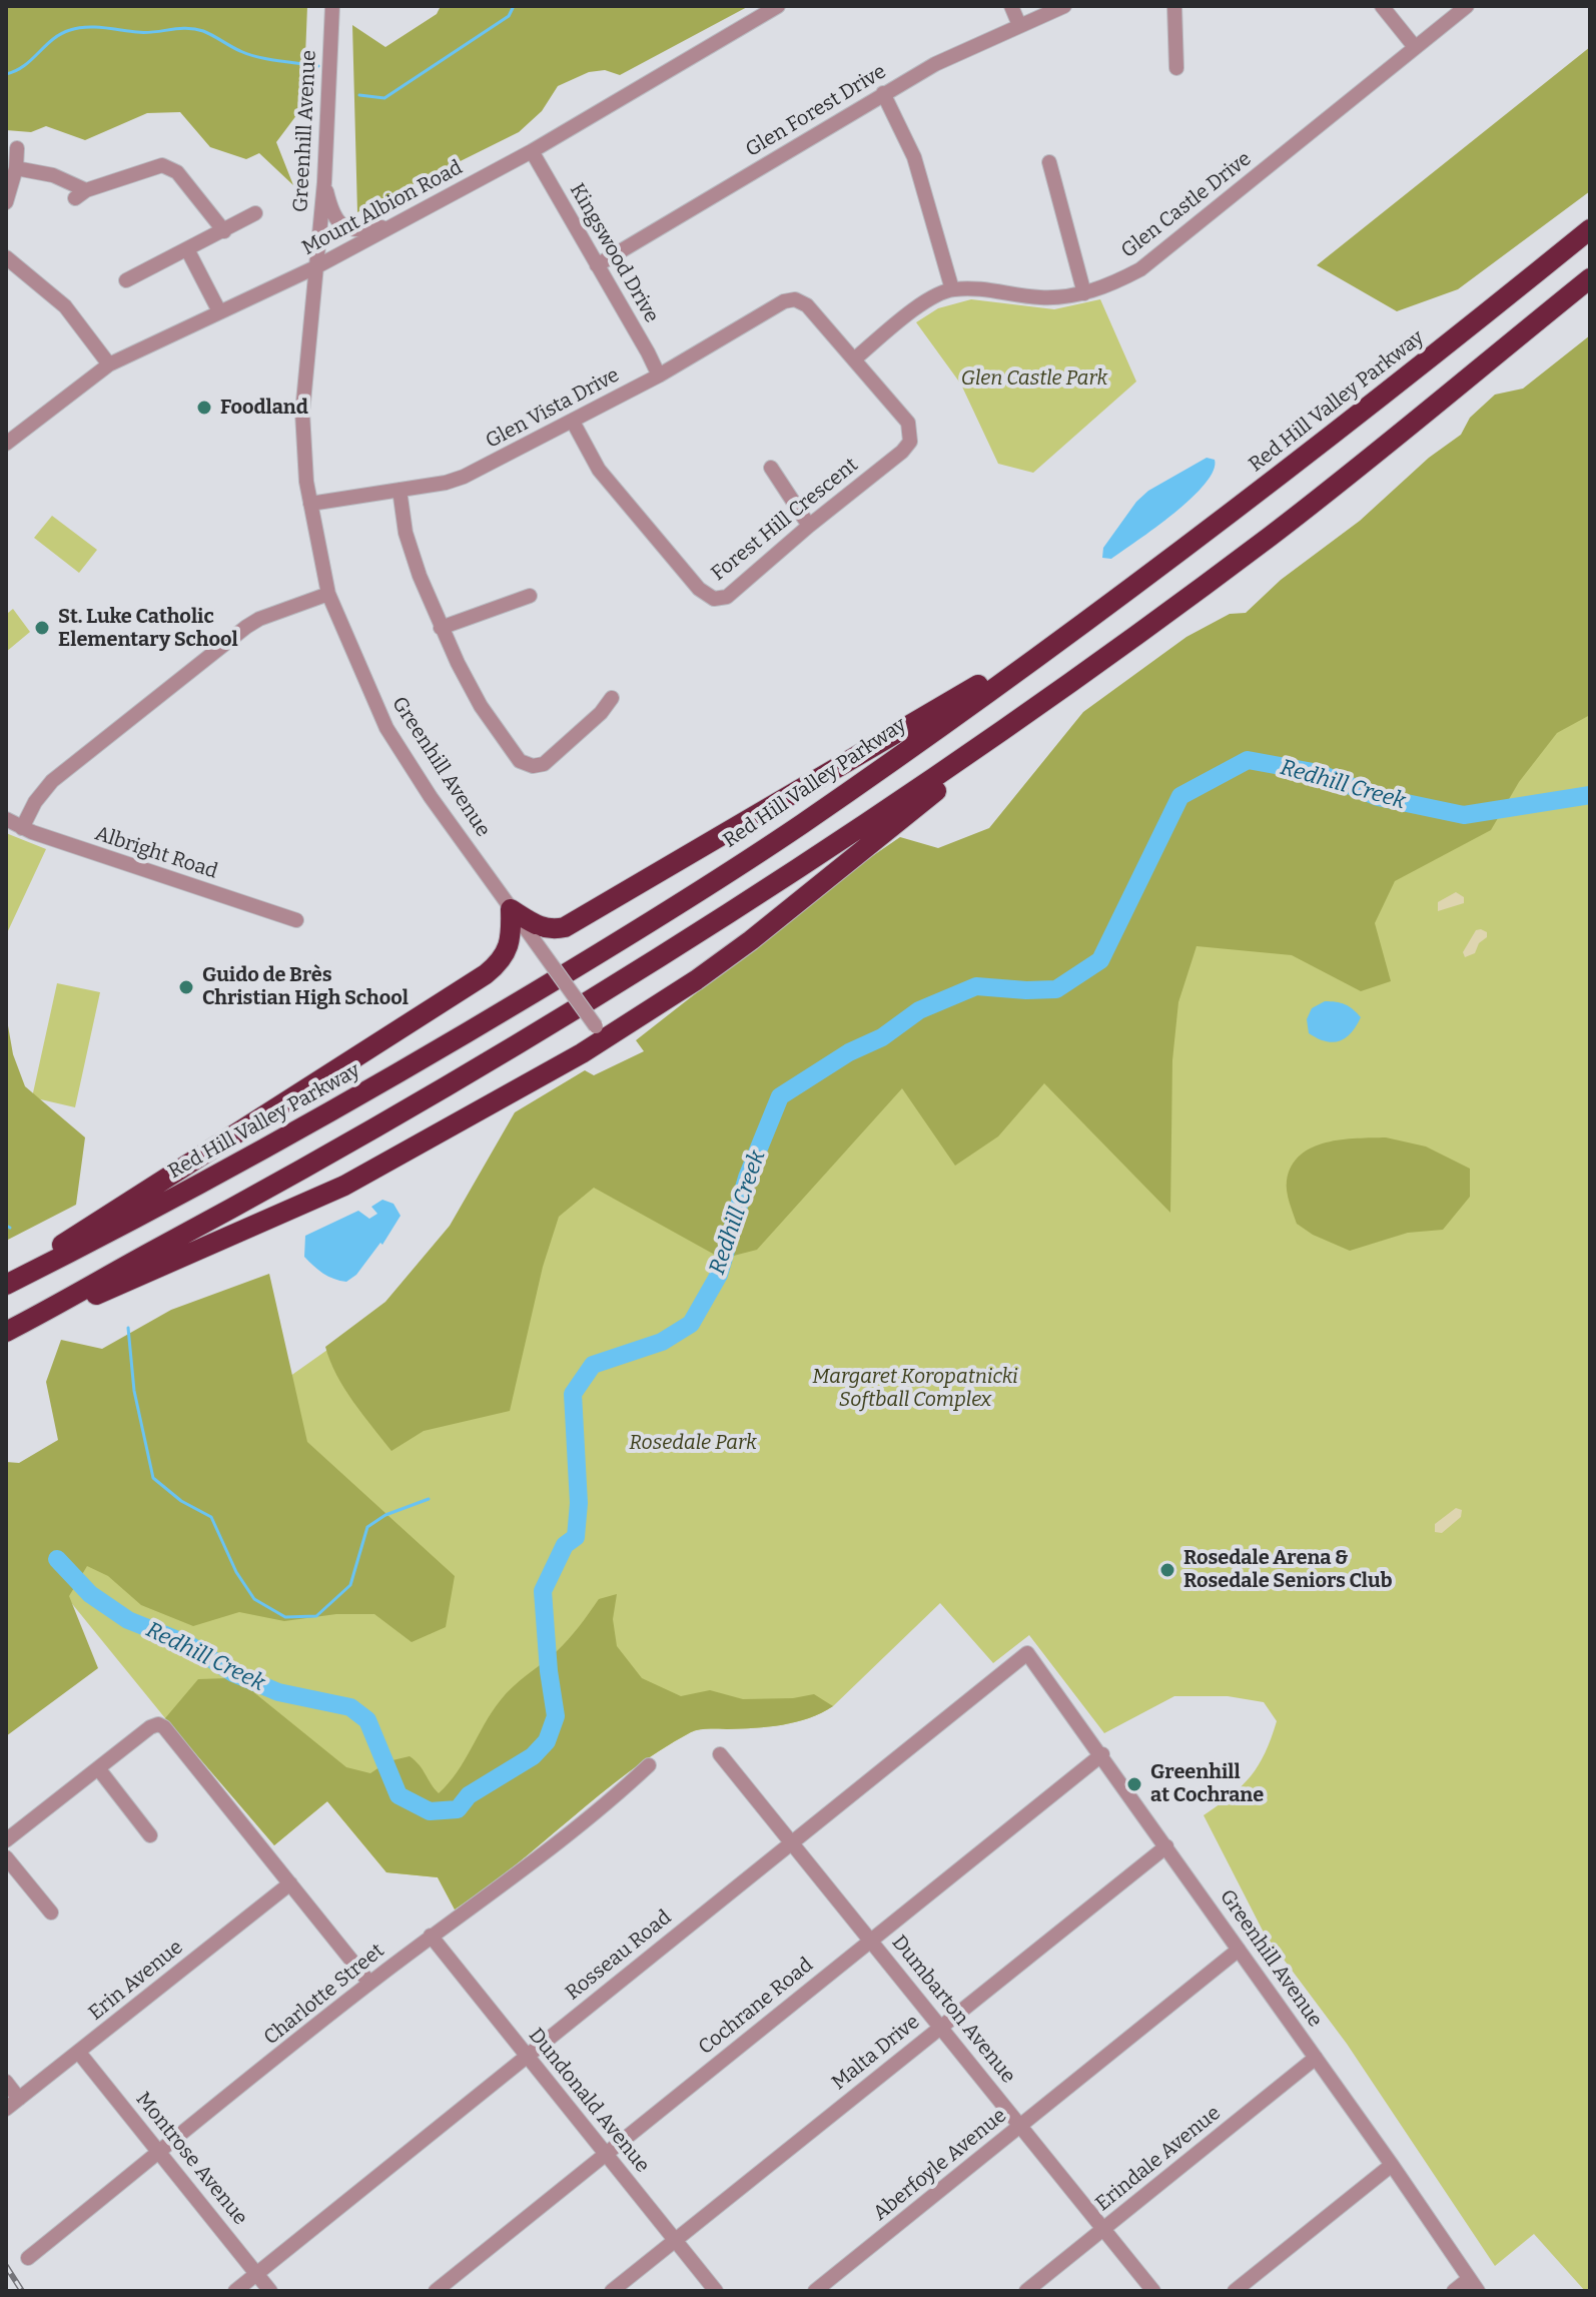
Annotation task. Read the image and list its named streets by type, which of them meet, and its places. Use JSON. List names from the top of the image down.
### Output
{
  "streets": {
    "highway": ["Red Hill Valley Parkway"],
    "street": [
      "Glen Forest Drive",
      "Greenhill Avenue",
      "Glen Castle Drive",
      "Mount Albion Road",
      "Kingswood Drive",
      "Glen Vista Drive",
      "Forest Hill Crescent",
      "Albright Road",
      "Rosseau Road",
      "Erin Avenue",
      "Charlotte Street",
      "Cochrane Road",
      "Dumbarton Avenue",
      "Malta Drive",
      "Dundonald Avenue",
      "Montrose Avenue",
      "Erindale Avenue",
      "Aberfoyle Avenue"
    ]
  },
  "crossings": [
    ["Glen Forest Drive", "Kingswood Drive"],
    ["Greenhill Avenue", "Mount Albion Road"],
    ["Greenhill Avenue", "Glen Vista Drive"],
    ["Greenhill Avenue", "Rosseau Road"],
    ["Greenhill Avenue", "Cochrane Road"],
    ["Greenhill Avenue", "Malta Drive"],
    ["Greenhill Avenue", "Erindale Avenue"],
    ["Greenhill Avenue", "Aberfoyle Avenue"],
    ["Mount Albion Road", "Kingswood Drive"],
    ["Kingswood Drive", "Glen Vista Drive"],
    ["Glen Vista Drive", "Forest Hill Crescent"],
    ["Rosseau Road", "Dumbarton Avenue"],
    ["Rosseau Road", "Dundonald Avenue"],
    ["Rosseau Road", "Montrose Avenue"],
    ["Erin Avenue", "Montrose Avenue"],
    ["Charlotte Street", "Dundonald Avenue"],
    ["Charlotte Street", "Montrose Avenue"],
    ["Cochrane Road", "Dumbarton Avenue"],
    ["Cochrane Road", "Dundonald Avenue"],
    ["Dumbarton Avenue", "Malta Drive"],
    ["Dumbarton Avenue", "Erindale Avenue"],
    ["Dumbarton Avenue", "Aberfoyle Avenue"],
    ["Malta Drive", "Dundonald Avenue"]
  ],
  "water": ["Redhill Creek"],
  "parks": ["Glen Castle Park", "Margaret Koropatnicki Softball Complex", "Rosedale Park"],
  "places": [
    "Foodland",
    "St. Luke Catholic Elementary School",
    "Guido de Brès Christian High School",
    "Rosedale Arena & Rosedale Seniors Club",
    "Greenhill at Cochrane"
  ]
}
